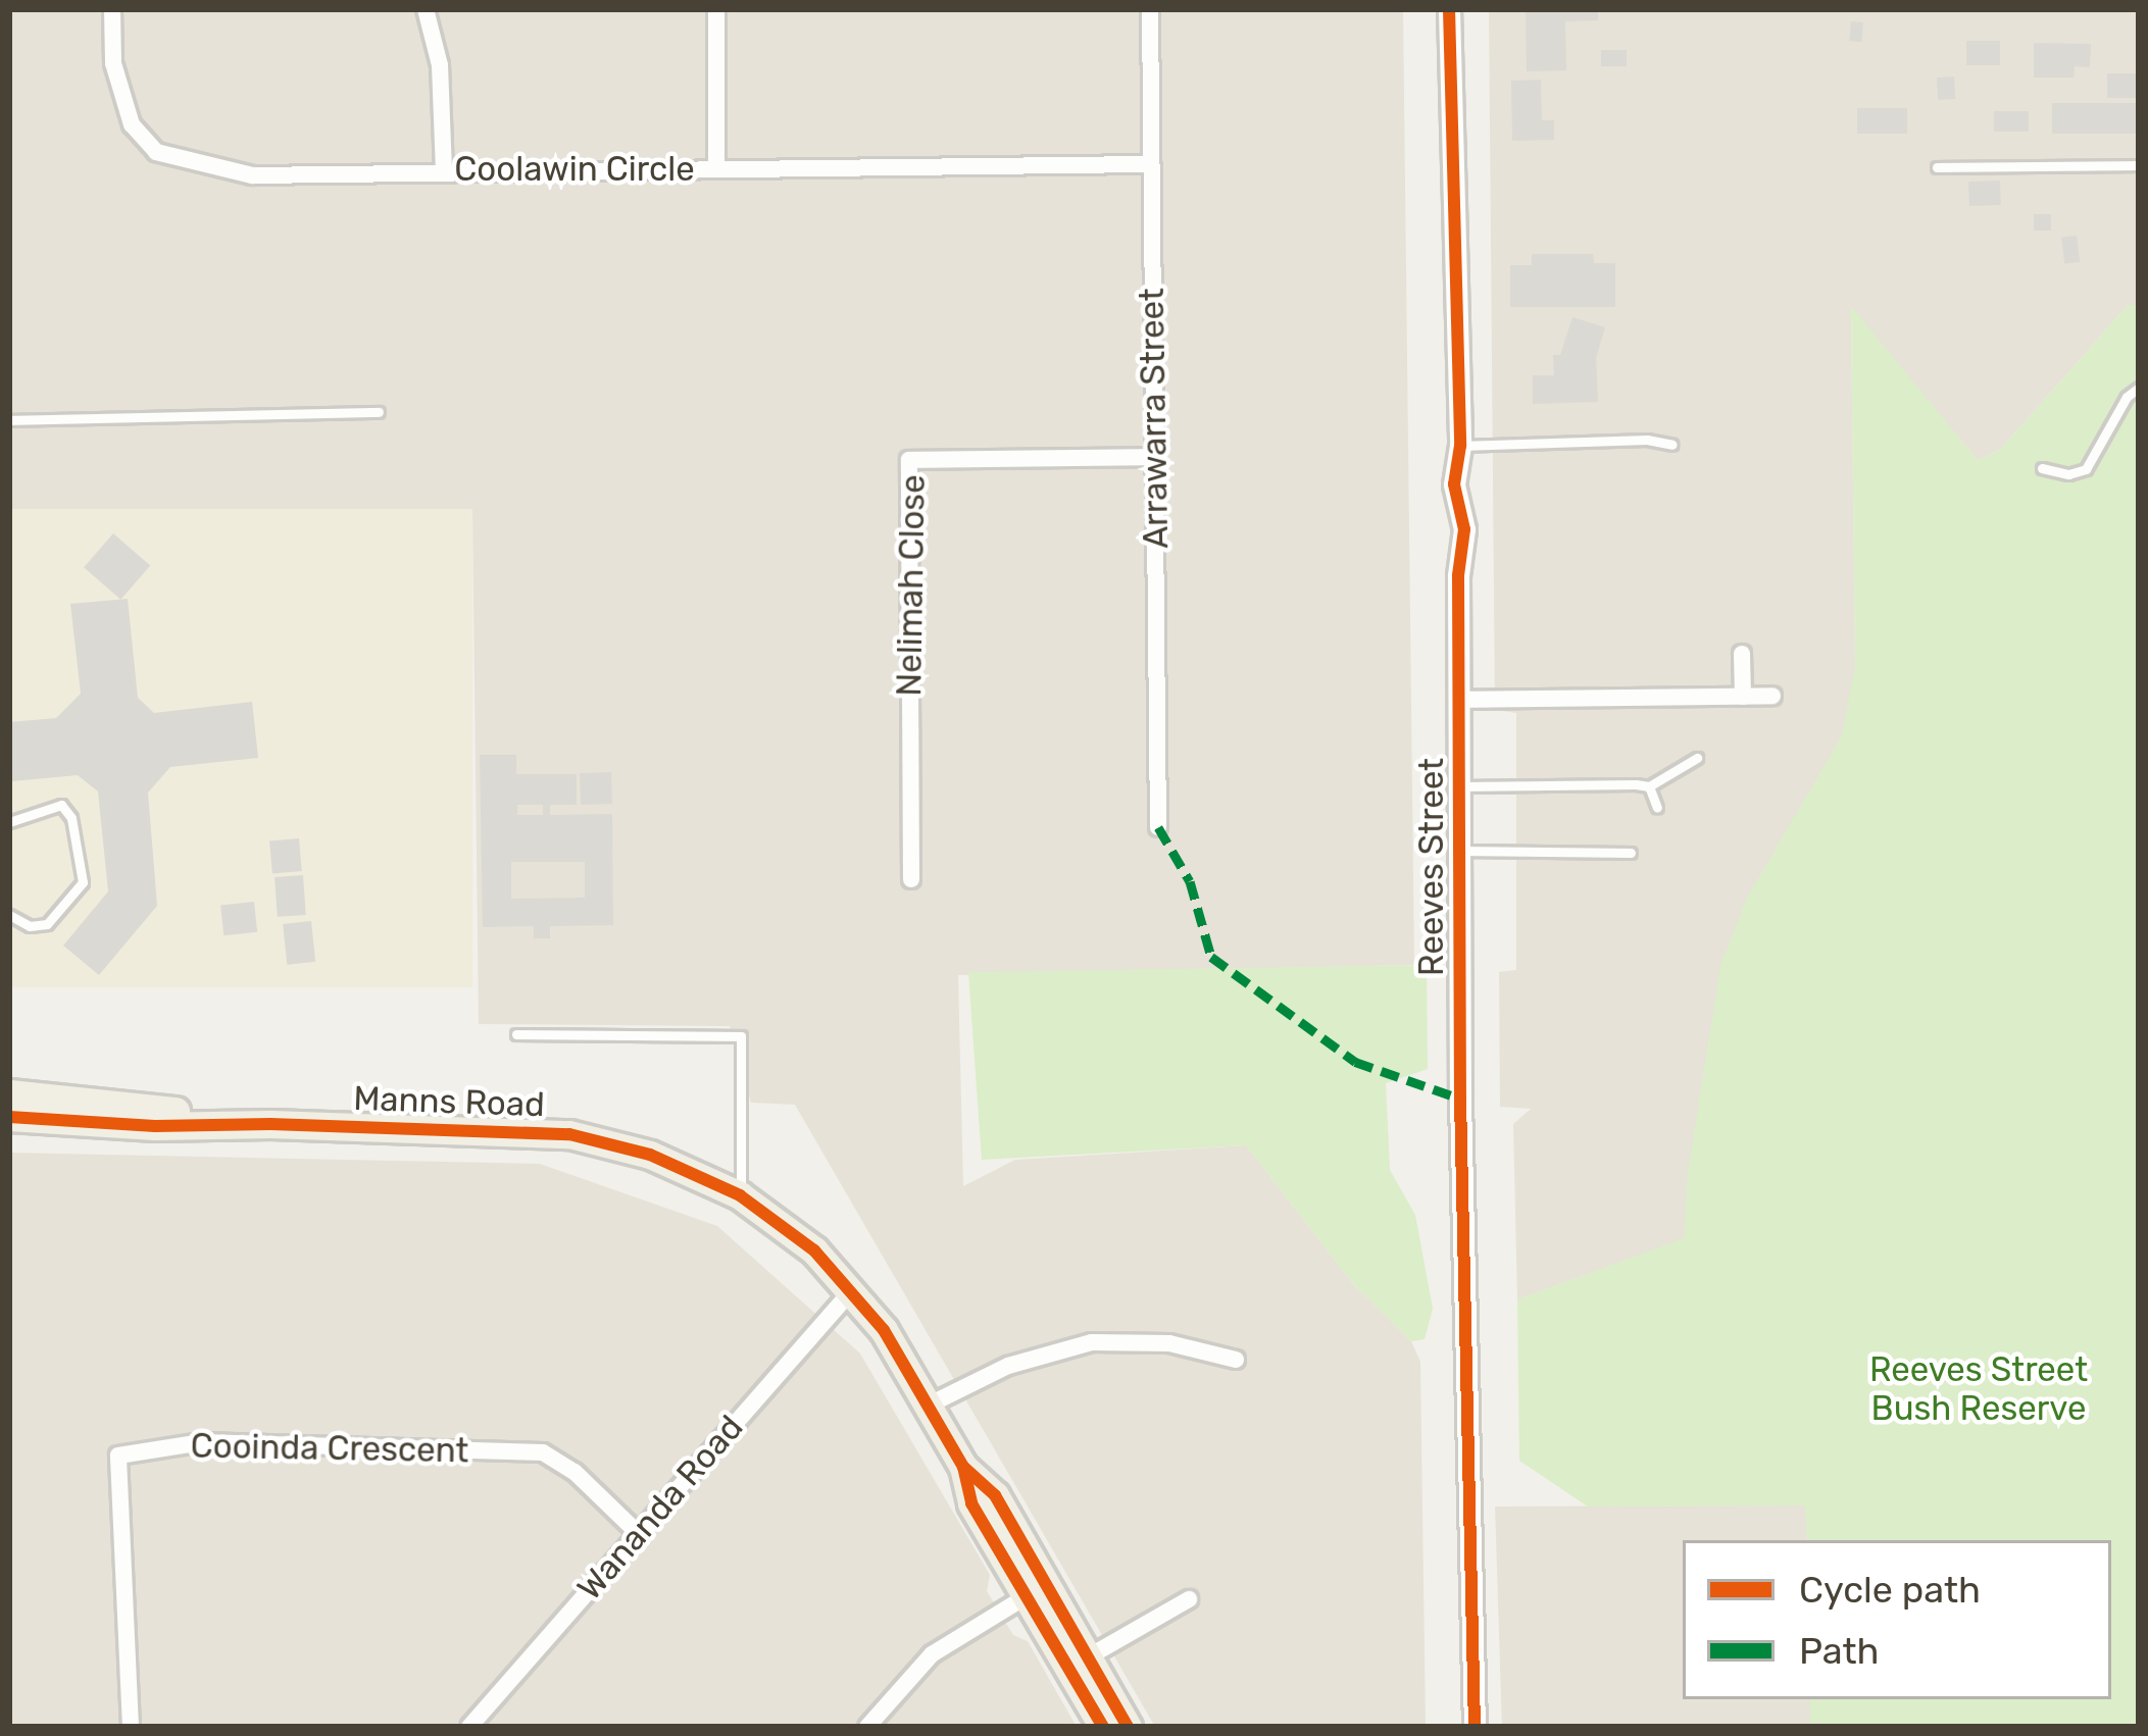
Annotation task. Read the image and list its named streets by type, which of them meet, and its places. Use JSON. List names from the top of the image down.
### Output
{
  "streets": {
    "main road": ["Manns Road"],
    "street": [
      "Coolawin Circle",
      "Arrawarra Street",
      "Nelimah Close",
      "Reeves Street",
      "Cooinda Crescent",
      "Wananda Road"
    ]
  },
  "crossings": [
    ["Coolawin Circle", "Arrawarra Street"],
    ["Arrawarra Street", "Nelimah Close"],
    ["Manns Road", "Wananda Road"],
    ["Cooinda Crescent", "Wananda Road"]
  ],
  "parks": ["Reeves Street Bush Reserve"],
  "legend": ["Cycle path", "Path"]
}
